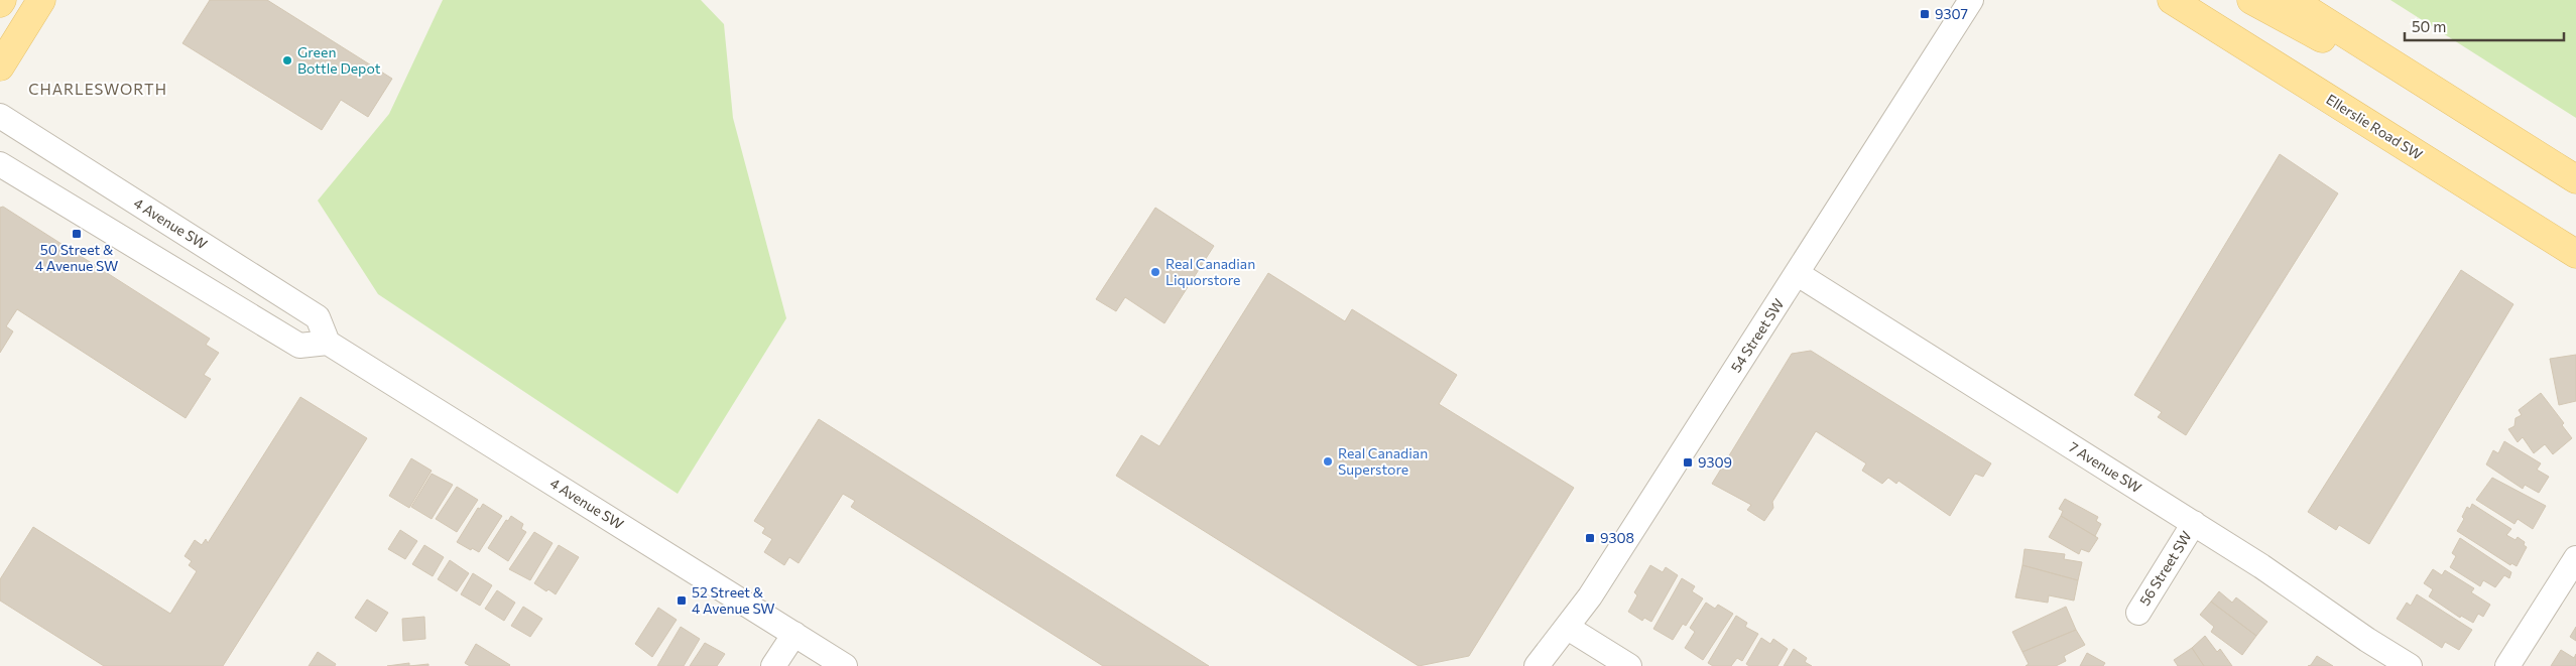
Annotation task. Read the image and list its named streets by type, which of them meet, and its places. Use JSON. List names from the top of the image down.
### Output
{
  "streets": {
    "main road": ["Ellerslie Road SW"],
    "street": [
      "4 Avenue SW",
      "54 Street SW",
      "7 Avenue SW",
      "56 Street SW"
    ]
  },
  "crossings": [
    ["54 Street SW", "7 Avenue SW"],
    ["7 Avenue SW", "56 Street SW"]
  ],
  "districts": ["CHARLESWORTH"],
  "places": {
    "transit": [
      "9307",
      "50 Street & 4 Avenue SW",
      "9309",
      "9308",
      "52 Street & 4 Avenue SW"
    ],
    "other": ["Green Bottle Depot", "Real Canadian Liquorstore", "Real Canadian Superstore"]
  },
  "scale_bar": "50 m"
}
